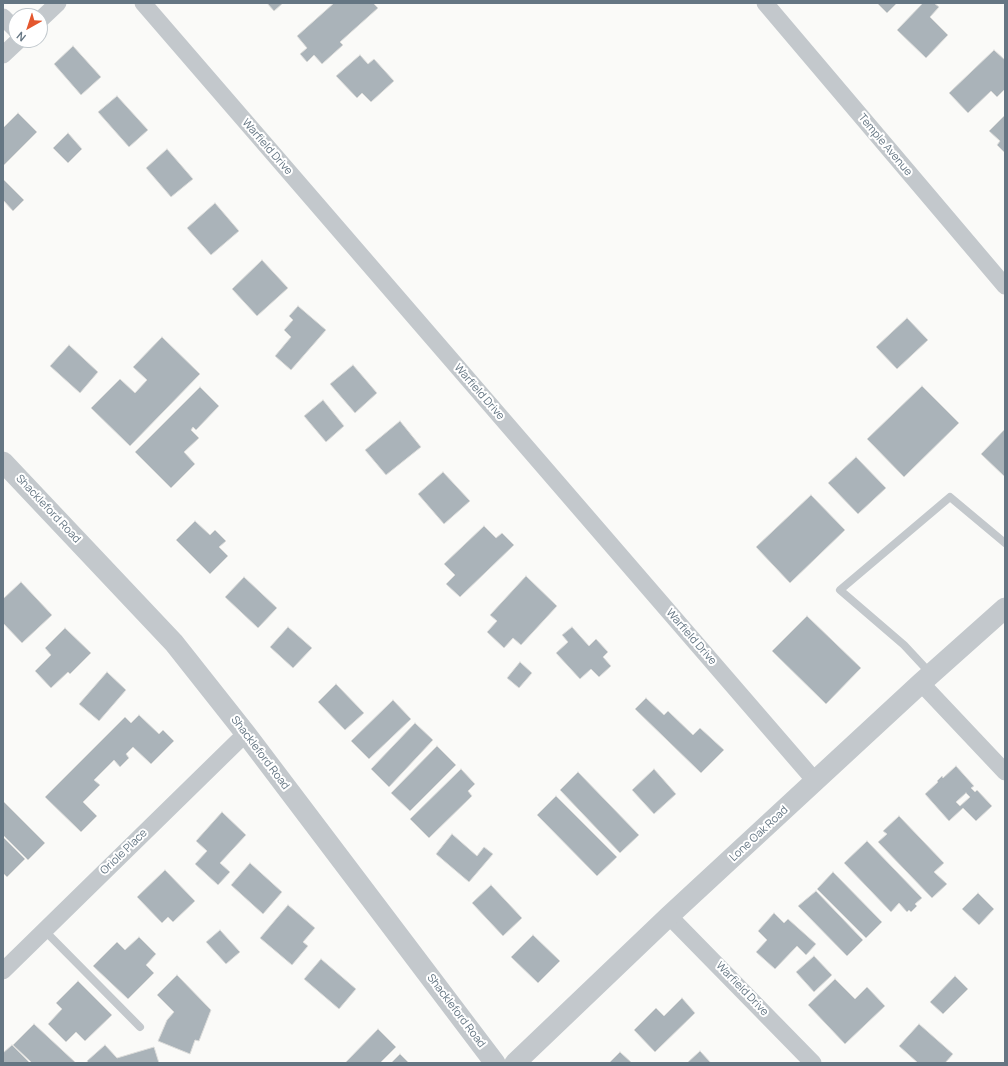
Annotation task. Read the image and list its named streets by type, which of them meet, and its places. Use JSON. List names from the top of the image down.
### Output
{
  "streets": {
    "street": [
      "Temple Avenue",
      "Warfield Drive",
      "Shackleford Road",
      "Lone Oak Road",
      "Oriole Place"
    ]
  },
  "crossings": [
    ["Warfield Drive", "Lone Oak Road"],
    ["Shackleford Road", "Oriole Place"]
  ],
  "north": "bottom left"
}
